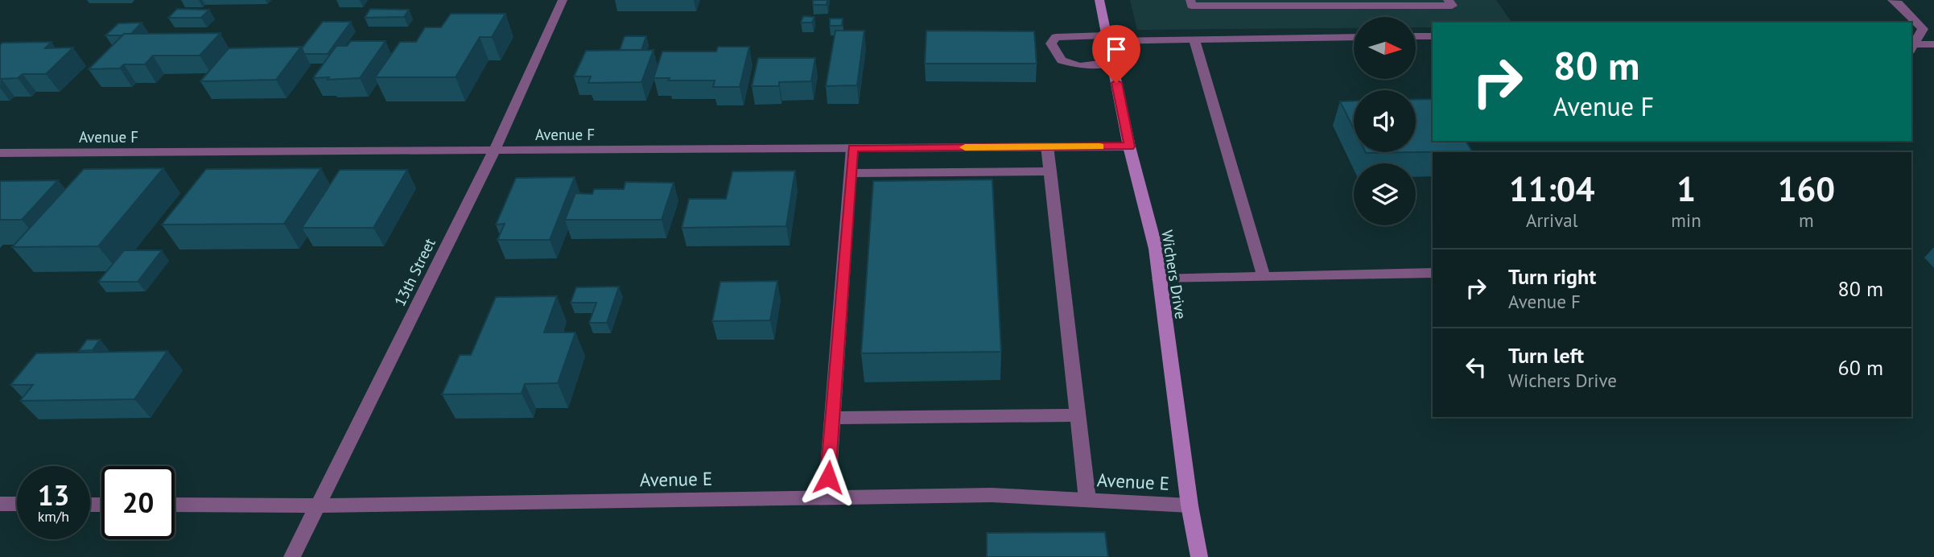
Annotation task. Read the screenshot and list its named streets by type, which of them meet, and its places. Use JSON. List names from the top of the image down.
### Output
{
  "streets": {
    "street": [
      "Avenue F",
      "13th Street",
      "Wichers Drive",
      "Avenue E"
    ]
  },
  "crossings": [
    ["Avenue F", "13th Street"],
    ["Avenue F", "Wichers Drive"],
    ["13th Street", "Avenue E"],
    ["Wichers Drive", "Avenue E"]
  ],
  "north": "right",
  "page": {
    "turn": ["80 m", "Avenue F"],
    "eta": [
      "11:04",
      "Arrival",
      "1",
      "min",
      "160",
      "m"
    ],
    "list": [
      {
        "name": "Turn right",
        "note": "Avenue F",
        "value": "80 m"
      },
      {
        "name": "Turn left",
        "note": "Wichers Drive",
        "value": "60 m"
      }
    ],
    "speed": "13 km/h",
    "limit": "20"
  }
}
